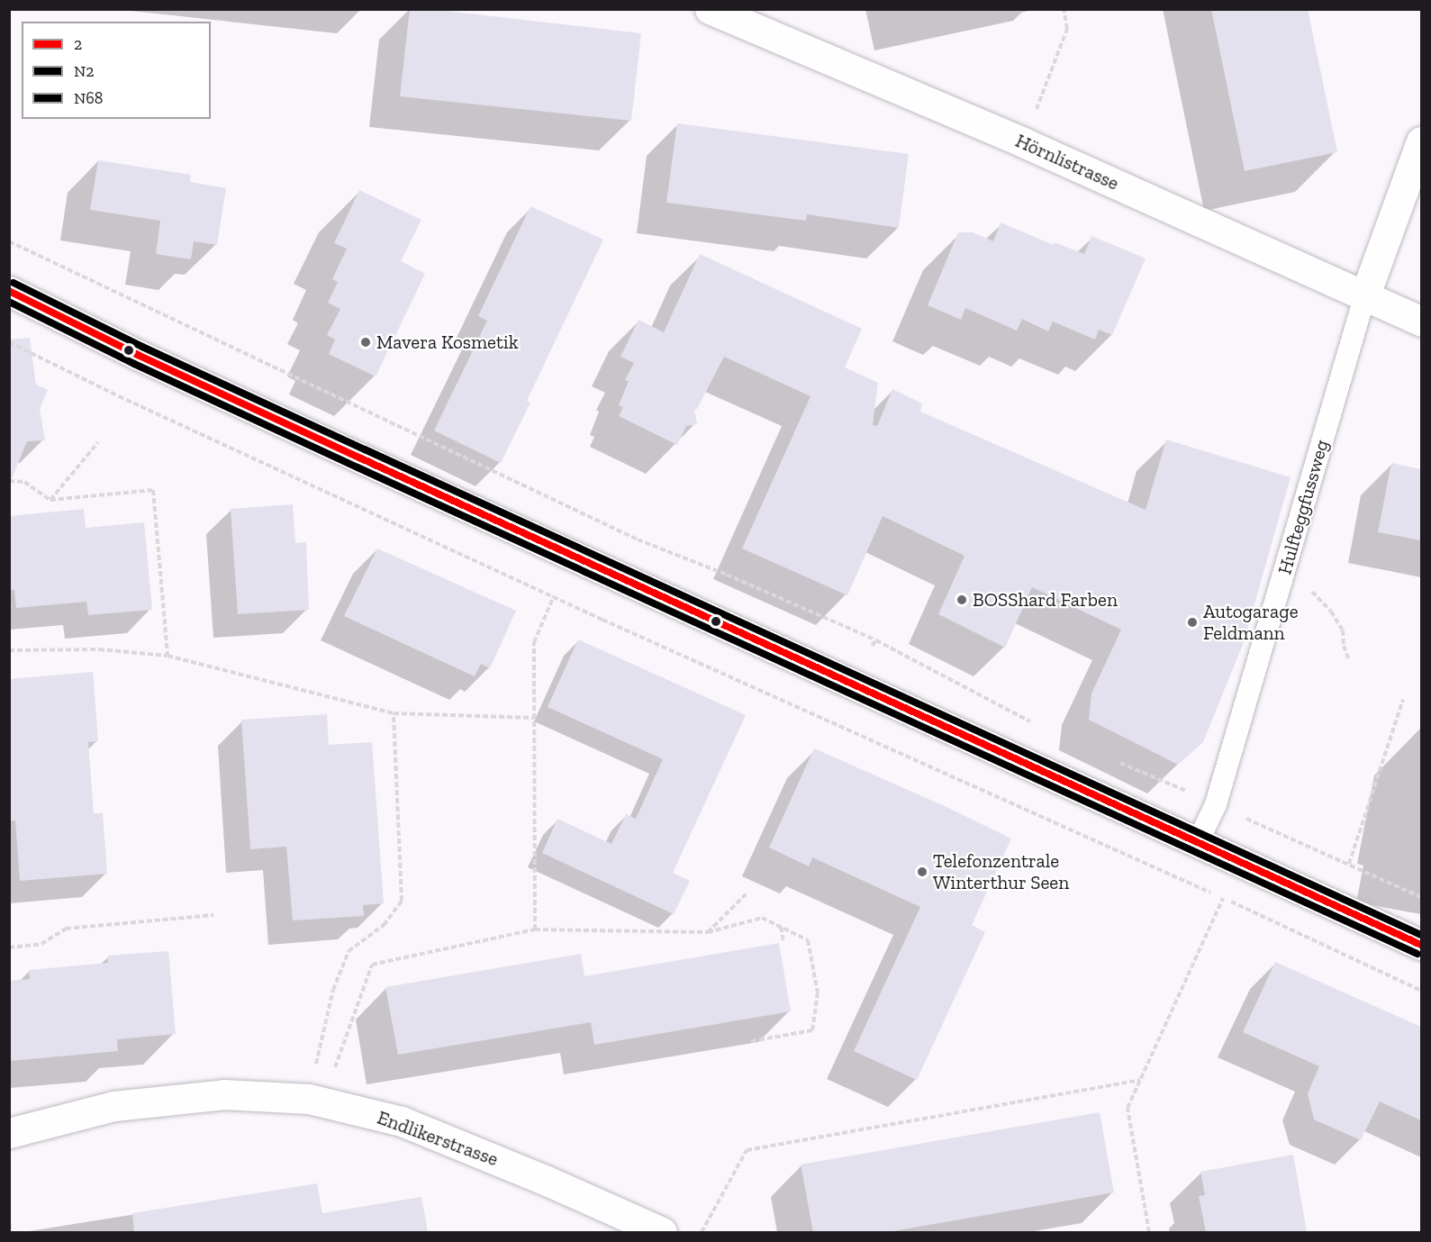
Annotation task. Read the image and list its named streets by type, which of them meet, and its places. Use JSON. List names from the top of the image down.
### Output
{
  "streets": {
    "street": ["Hörnlistrasse", "Endlikerstrasse"],
    "lane": ["Hulfteggfussweg"]
  },
  "crossings": [
    ["Hörnlistrasse", "Hulfteggfussweg"]
  ],
  "places": [
    "Mavera Kosmetik",
    "BOSShard Farben",
    "Autogarage Feldmann",
    "Telefonzentrale Winterthur Seen"
  ],
  "lines": ["transit line N68", "transit line 2", "transit line N2"],
  "legend": ["2", "N2", "N68"]
}
